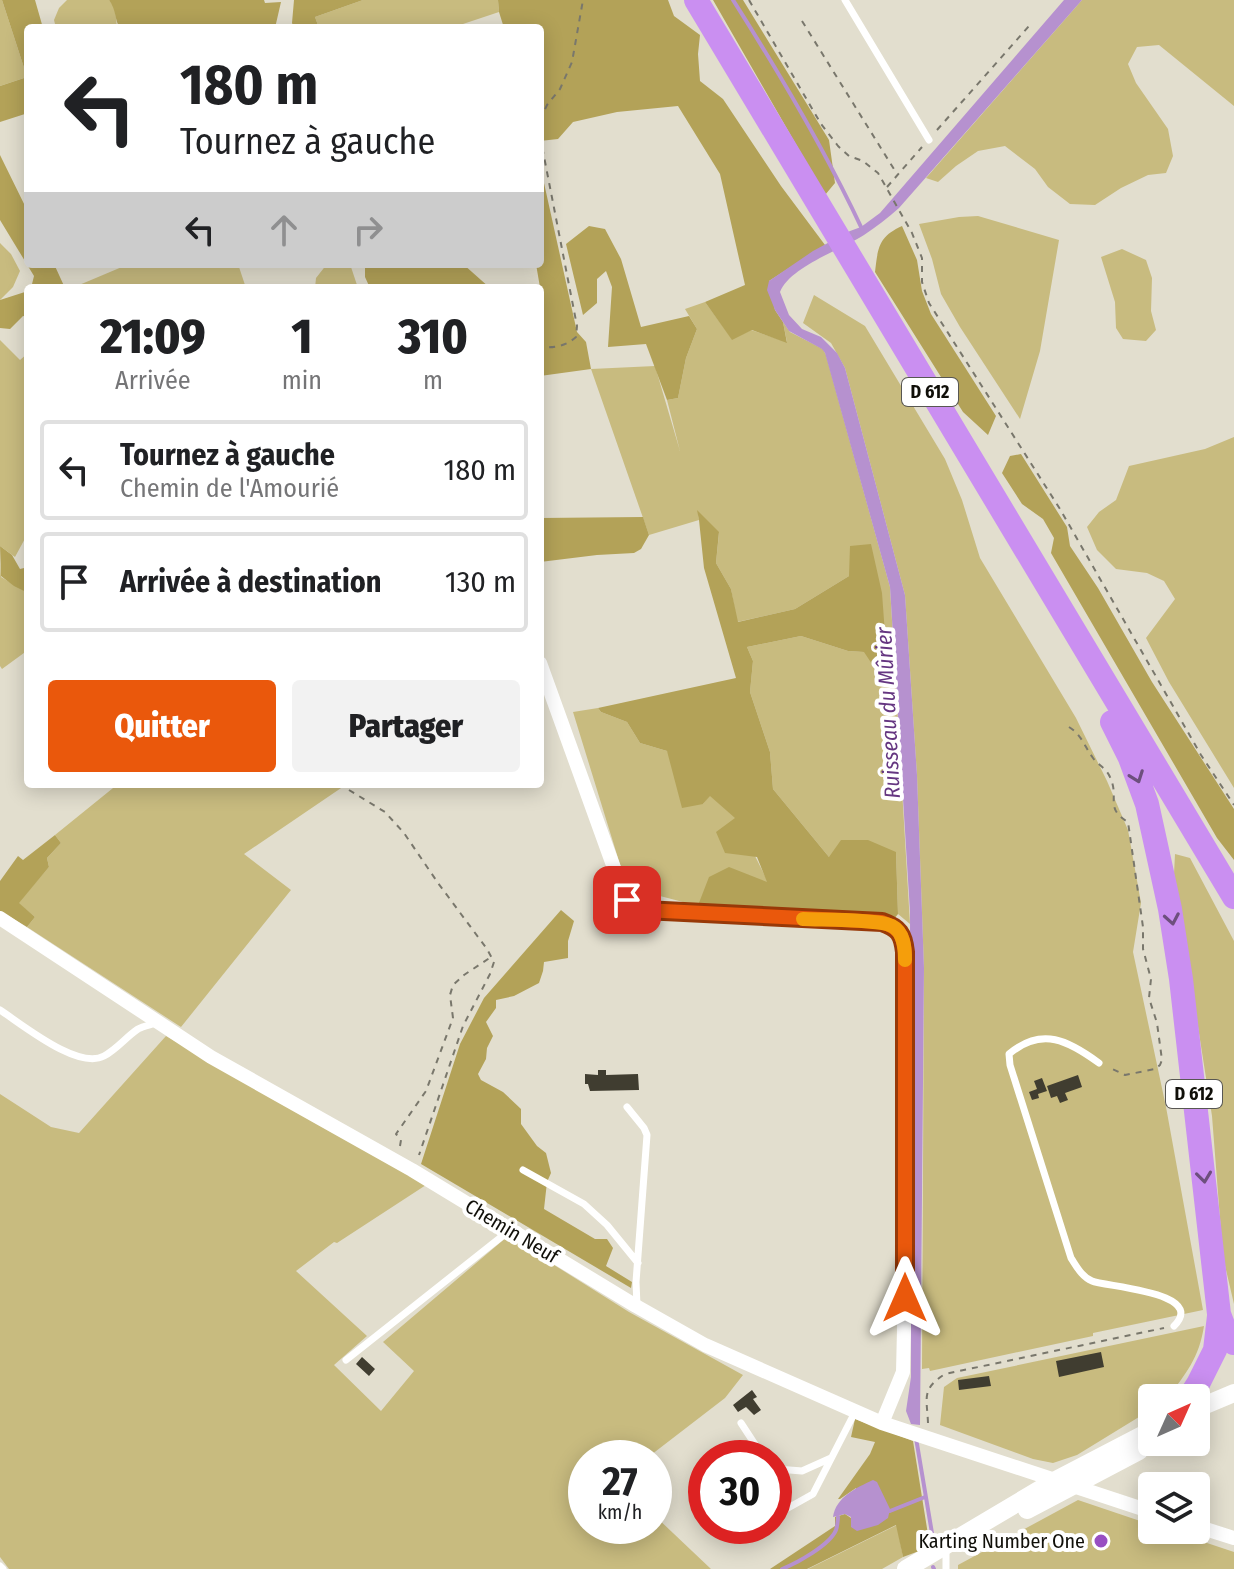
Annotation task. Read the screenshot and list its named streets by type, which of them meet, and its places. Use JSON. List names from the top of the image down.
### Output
{
  "streets": {
    "highway": ["D 612"],
    "street": ["Chemin Neuf"]
  },
  "water": ["Ruisseau du Mûrier"],
  "places": ["Karting Number One"],
  "north": "top right",
  "page": {
    "turn": ["180 m", "Tournez à gauche"],
    "eta": [
      "21:09",
      "Arrivée",
      "1",
      "min",
      "310",
      "m"
    ],
    "list": [
      {
        "name": "Tournez à gauche",
        "note": "Chemin de l'Amourié",
        "value": "180 m"
      },
      {
        "name": "Arrivée à destination",
        "value": "130 m"
      }
    ],
    "buttons": ["Quitter", "Partager"],
    "speed": "27 km/h",
    "limit": "30"
  }
}
